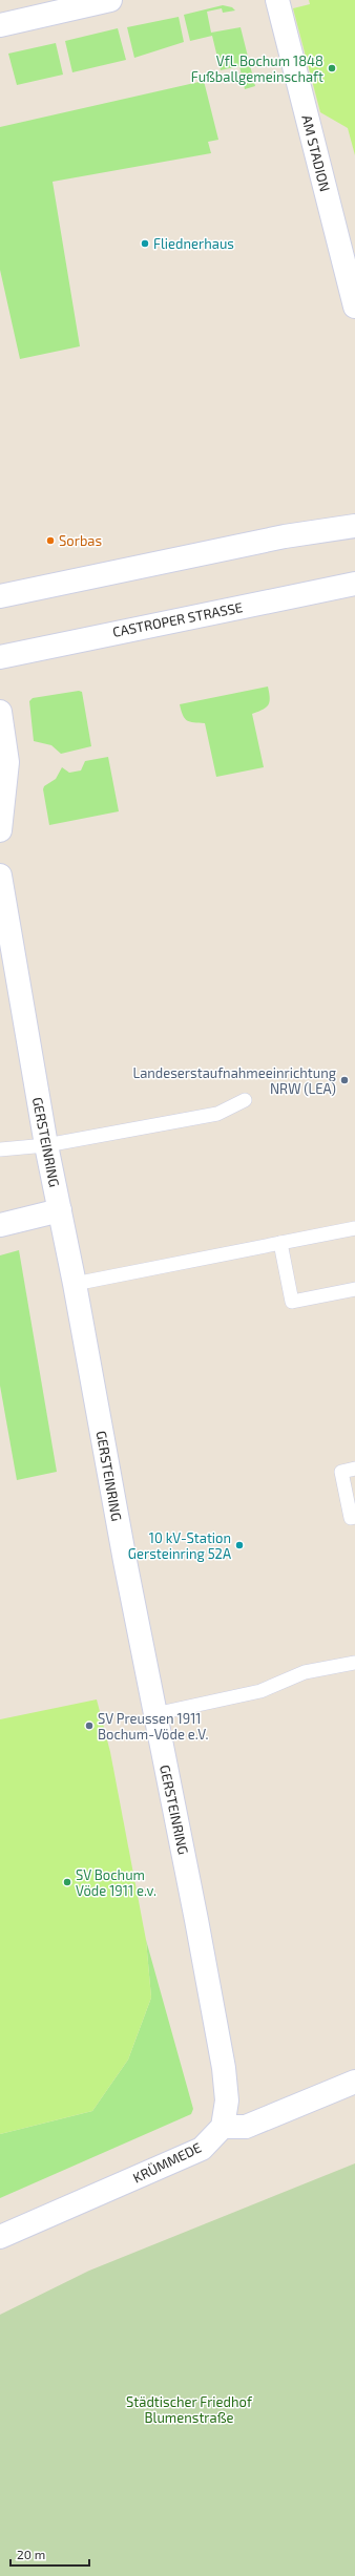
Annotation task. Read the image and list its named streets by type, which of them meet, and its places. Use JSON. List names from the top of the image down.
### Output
{
  "streets": {
    "street": [
      "AM STADION",
      "CASTROPER STRASSE",
      "GERSTEINRING",
      "KRÜMMEDE"
    ]
  },
  "crossings": [
    ["GERSTEINRING", "KRÜMMEDE"]
  ],
  "parks": ["Städtischer Friedhof Blumenstraße"],
  "places": [
    "VfL Bochum 1848 Fußballgemeinschaft",
    "Fliednerhaus",
    "Sorbas",
    "Landeserstaufnahmeeinrichtung NRW (LEA)",
    "10 kV-Station Gersteinring 52A",
    "SV Preussen 1911 Bochum-Vöde e.V.",
    "SV Bochum Vöde 1911 e.v."
  ],
  "scale_bar": "20 m"
}
